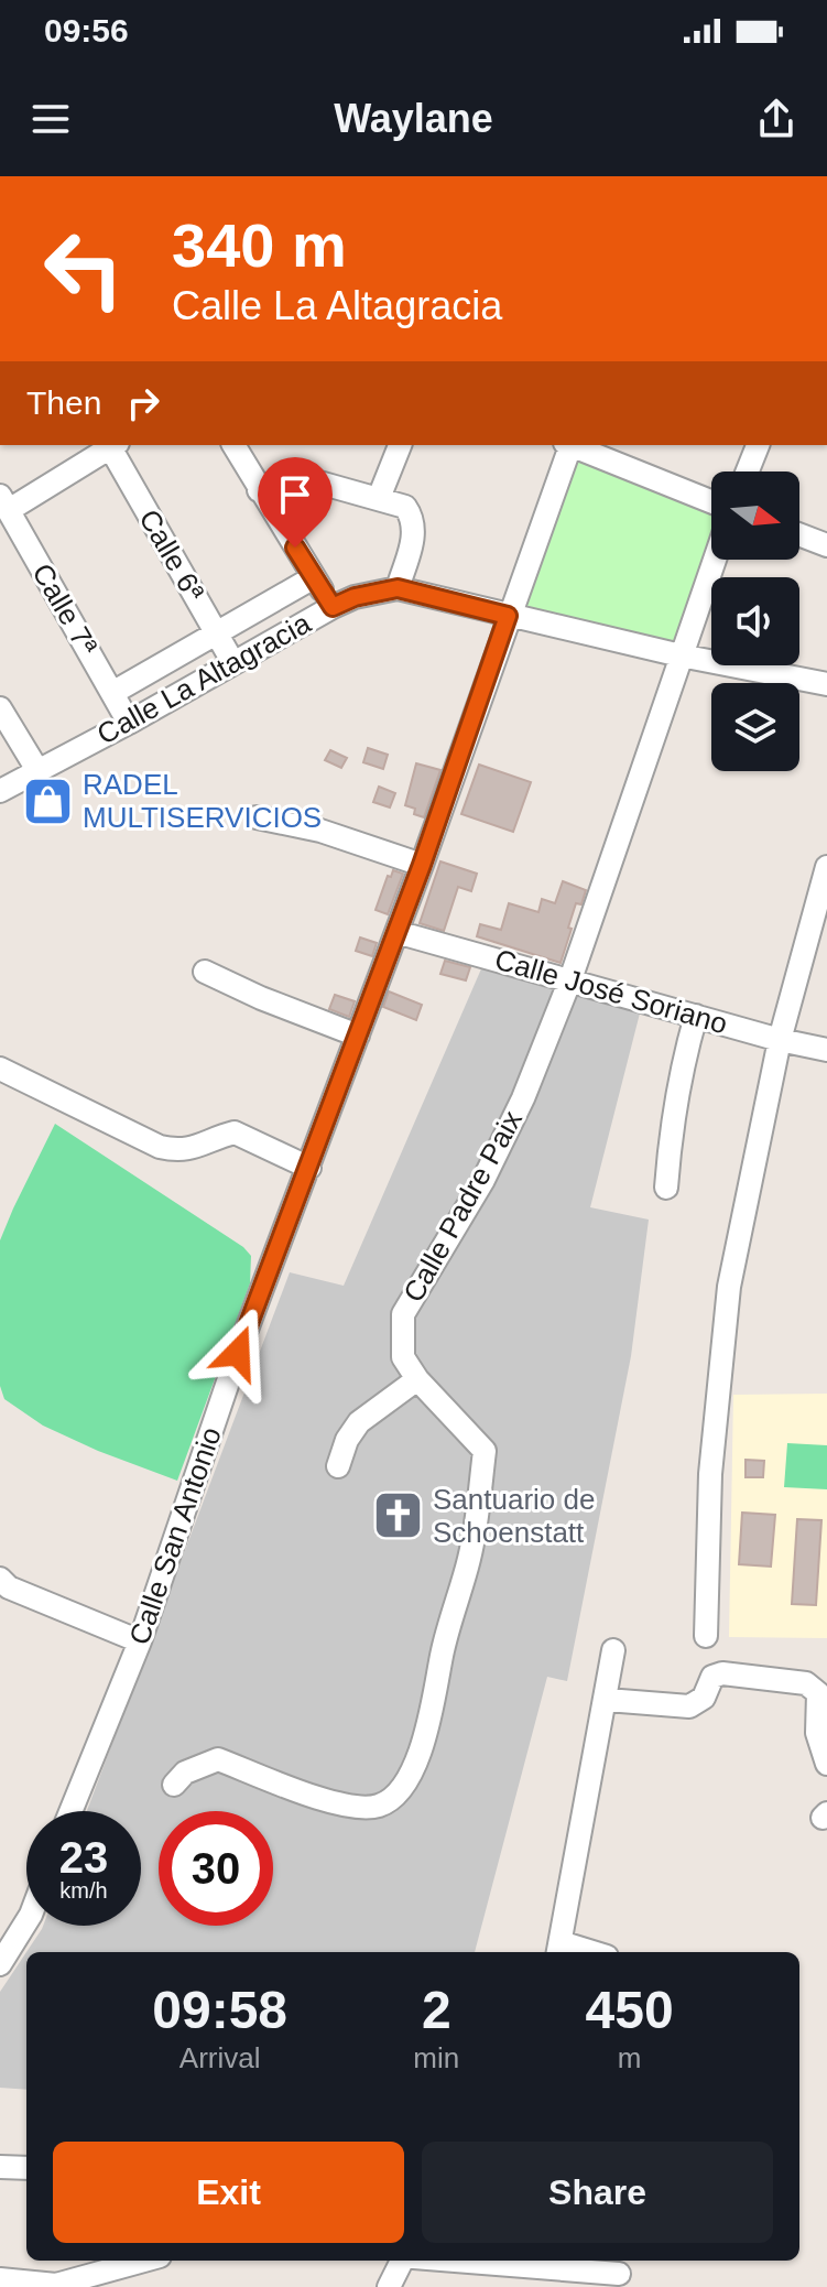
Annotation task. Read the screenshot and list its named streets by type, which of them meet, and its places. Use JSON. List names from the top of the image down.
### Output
{
  "streets": {
    "street": [
      "Calle 6ª",
      "Calle 7ª",
      "Calle La Altagracia",
      "Calle José Soriano",
      "Calle Padre Paix",
      "Calle San Antonio"
    ]
  },
  "crossings": [
    ["Calle 6ª", "Calle La Altagracia"],
    ["Calle 7ª", "Calle La Altagracia"],
    ["Calle La Altagracia", "Calle Padre Paix"],
    ["Calle La Altagracia", "Calle San Antonio"],
    ["Calle José Soriano", "Calle Padre Paix"],
    ["Calle José Soriano", "Calle San Antonio"]
  ],
  "places": {
    "shop": ["RADEL MULTISERVICIOS"],
    "church": ["Santuario de Schoenstatt"]
  },
  "north": "right",
  "page": {
    "status": "09:56",
    "header": "Waylane",
    "turn": ["340 m", "Calle La Altagracia"],
    "then": "Then",
    "speed": "23 km/h",
    "limit": "30",
    "eta": [
      "09:58",
      "Arrival",
      "2",
      "min",
      "450",
      "m"
    ],
    "buttons": ["Exit", "Share"]
  }
}
